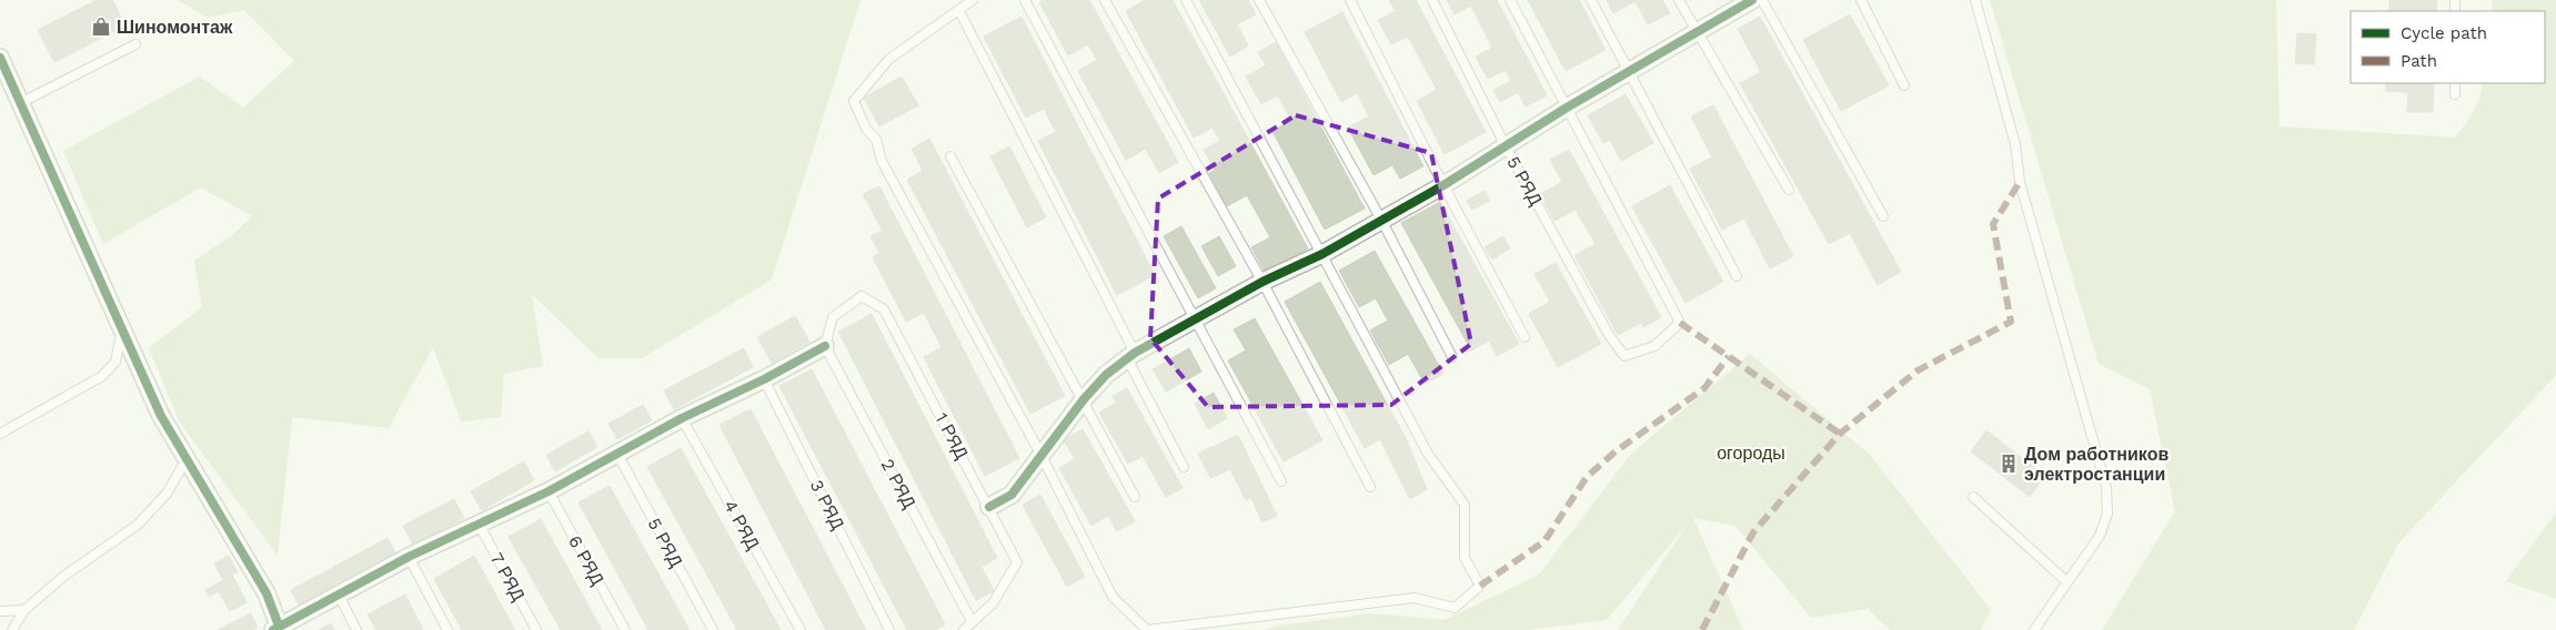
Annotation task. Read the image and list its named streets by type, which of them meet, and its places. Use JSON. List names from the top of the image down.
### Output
{
  "streets": {
    "lane": [
      "5 РЯД",
      "1 РЯД",
      "2 РЯД",
      "3 РЯД",
      "4 РЯД",
      "6 РЯД",
      "7 РЯД"
    ]
  },
  "crossings": [
    ["1 РЯД", "2 РЯД"]
  ],
  "parks": ["огороды"],
  "places": {
    "shop": ["Шиномонтаж"],
    "building": ["Дом работников электростанции"]
  },
  "legend": ["Cycle path", "Path"]
}
